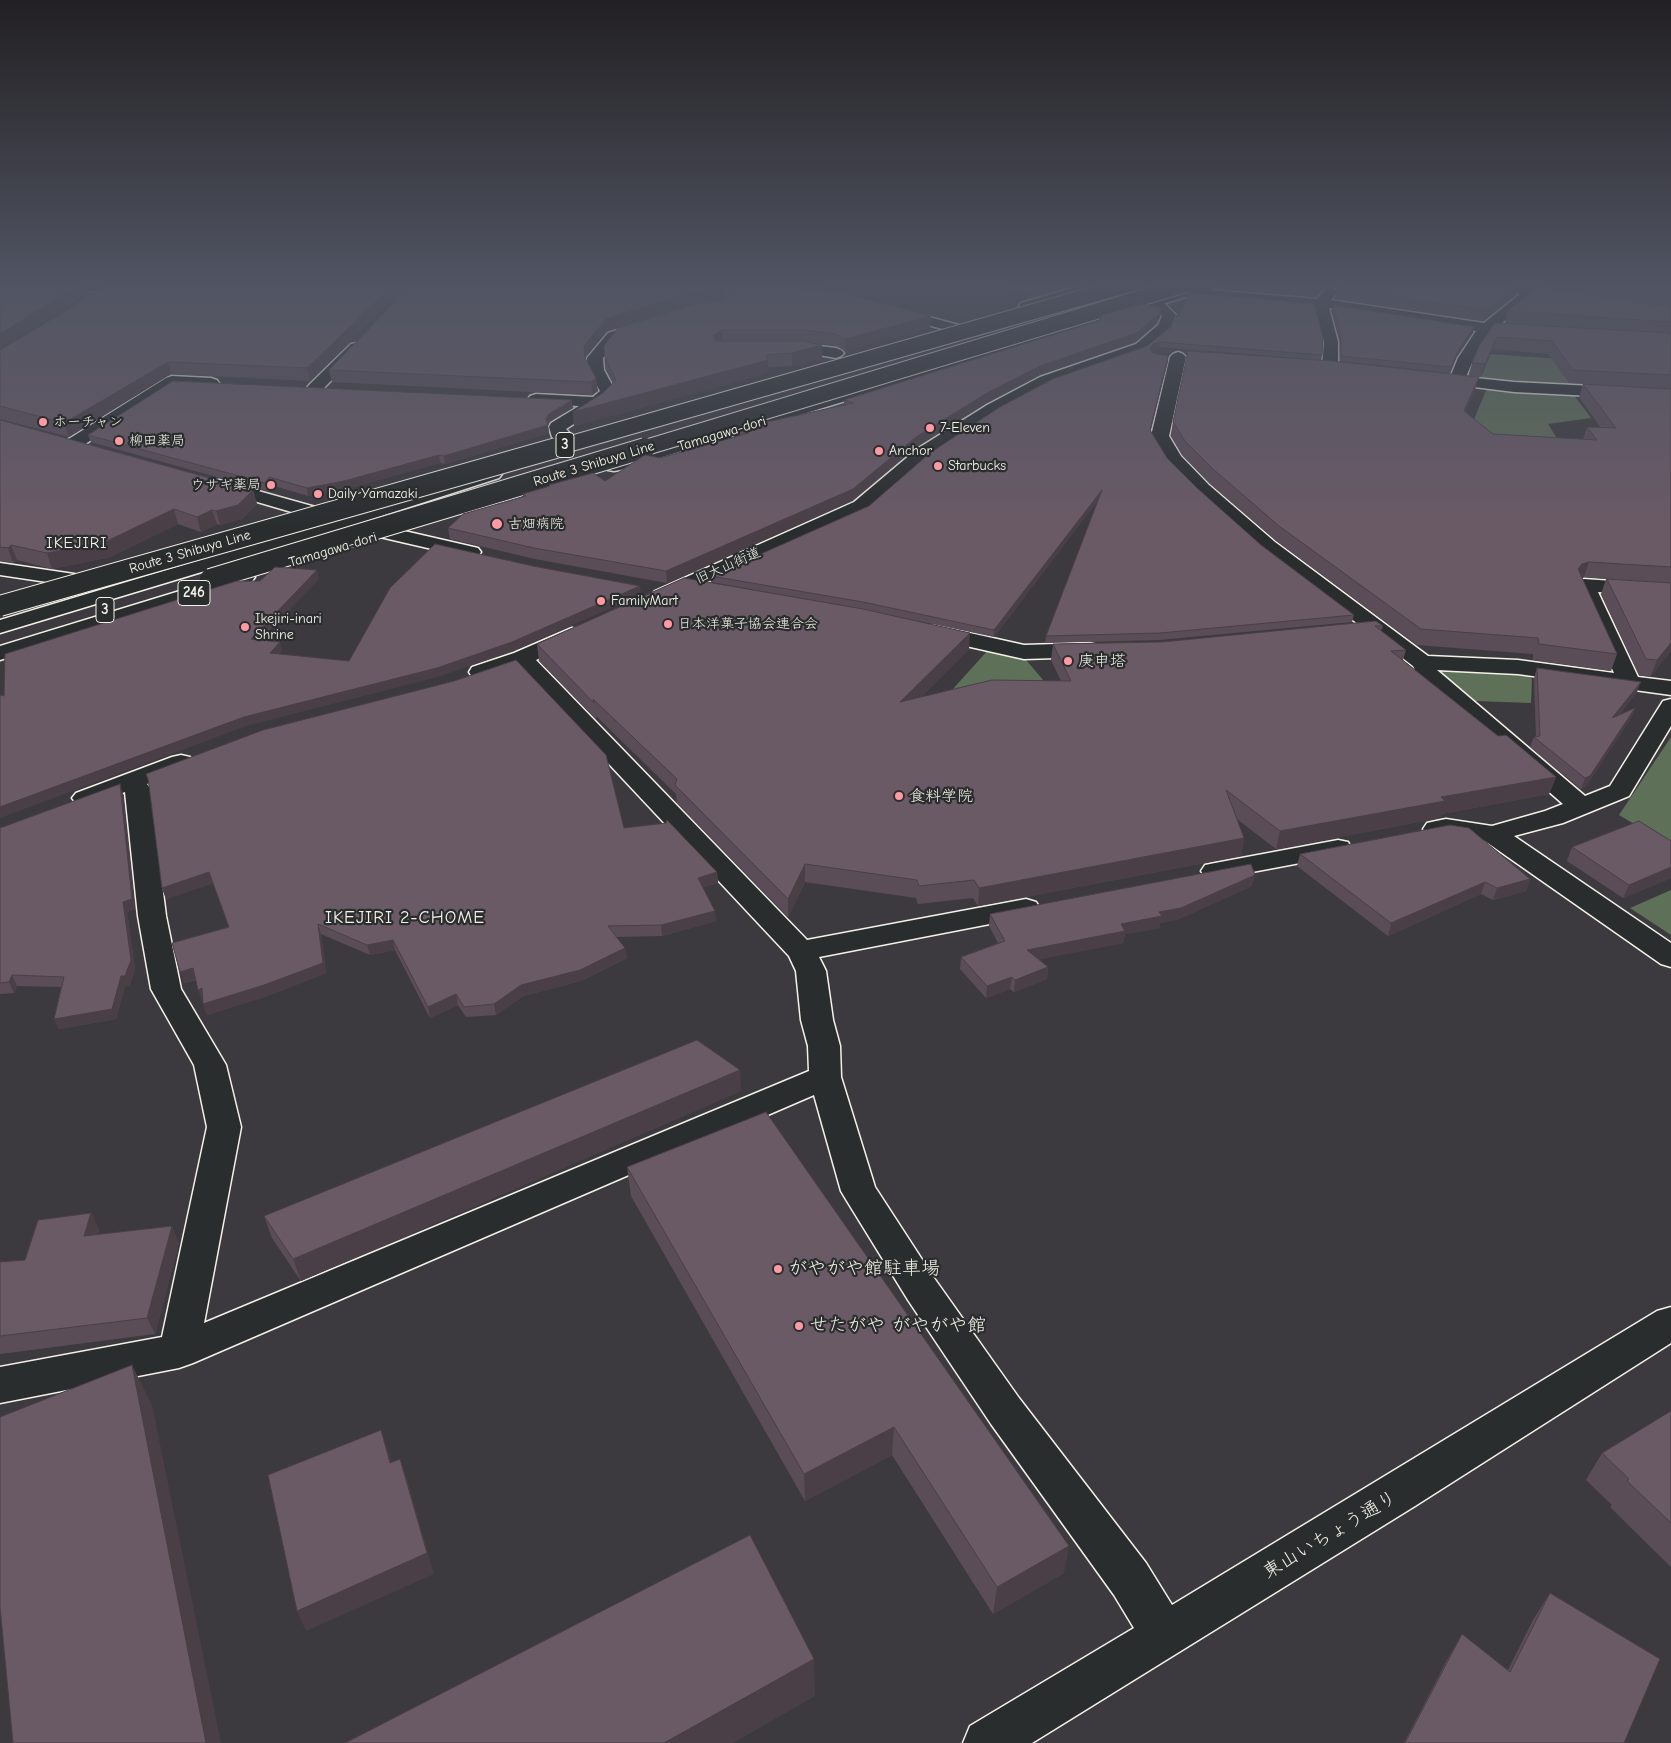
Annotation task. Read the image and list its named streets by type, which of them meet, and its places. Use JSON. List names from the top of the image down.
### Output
{
  "streets": {
    "main road": [
      "Tamagawa-dori",
      "3",
      "Route 3 Shibuya Line",
      "旧大山街道",
      "246",
      "東山いちょう通り"
    ]
  },
  "districts": ["IKEJIRI", "IKEJIRI 2-CHOME"],
  "places": [
    "ホーチャン",
    "7-Eleven",
    "柳田薬局",
    "Anchor",
    "Starbucks",
    "ウサギ薬局",
    "Daily Yamazaki",
    "古畑病院",
    "FamilyMart",
    "日本洋菓子協会連合会",
    "Ikejiri-inari Shrine",
    "庚申塔",
    "食料学院",
    "がやがや館駐車場",
    "せたがや がやがや館"
  ]
}
